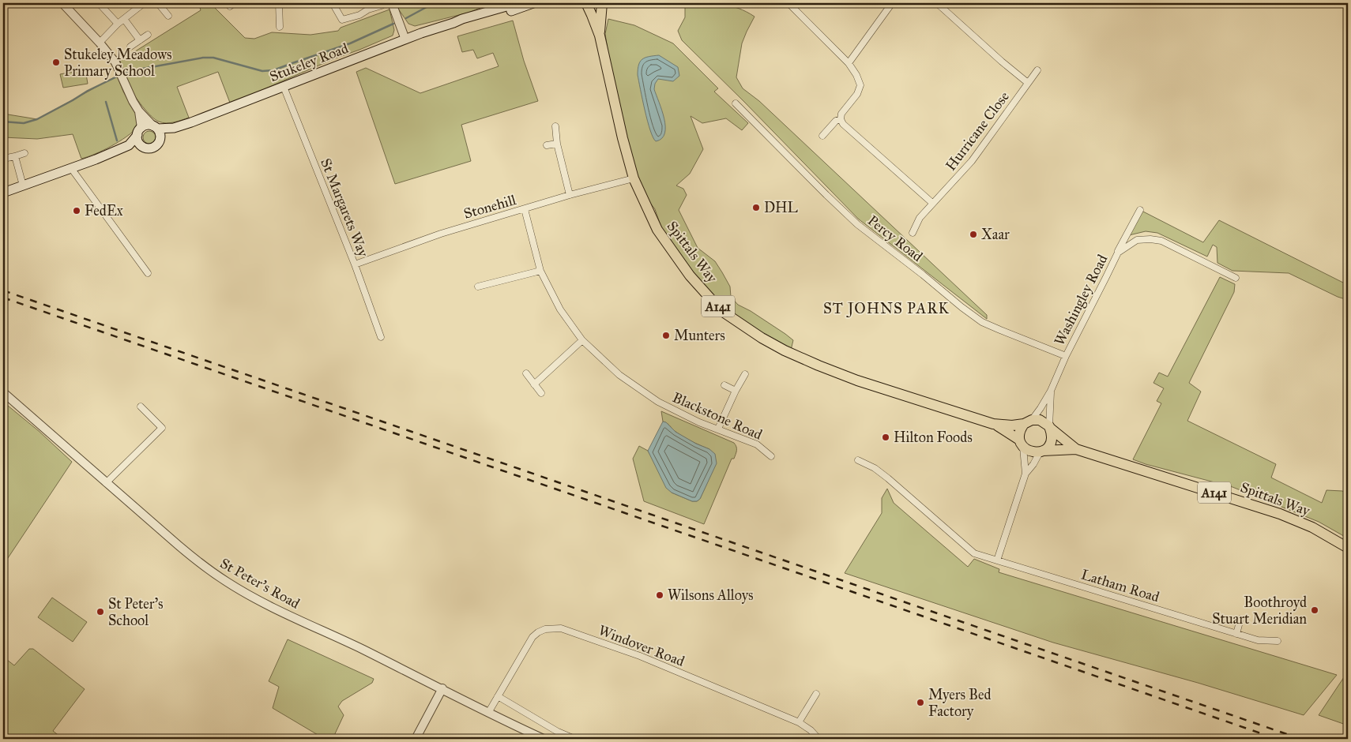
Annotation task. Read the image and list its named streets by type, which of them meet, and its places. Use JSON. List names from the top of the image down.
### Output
{
  "streets": {
    "highway": ["Spittals Way", "A141"],
    "main road": ["Stukeley Road"],
    "street": [
      "Hurricane Close",
      "Stonehill",
      "St Margarets Way",
      "Percy Road",
      "Washingley Road",
      "Blackstone Road",
      "St Peter's Road",
      "Latham Road",
      "Windover Road"
    ]
  },
  "crossings": [
    ["Stukeley Road", "St Margarets Way"],
    ["Stonehill", "St Margarets Way"],
    ["Stonehill", "Spittals Way"],
    ["Stonehill", "Blackstone Road"],
    ["Percy Road", "Washingley Road"],
    ["Spittals Way", "Washingley Road"],
    ["Spittals Way", "A141"],
    ["Washingley Road", "A141"],
    ["St Peter's Road", "Windover Road"]
  ],
  "districts": ["ST JOHNS PARK"],
  "places": [
    "Stukeley Meadows Primary School",
    "DHL",
    "FedEx",
    "Xaar",
    "Munters",
    "Hilton Foods",
    "Wilsons Alloys",
    "Boothroyd Stuart Meridian",
    "St Peter's School",
    "Myers Bed Factory"
  ]
}
